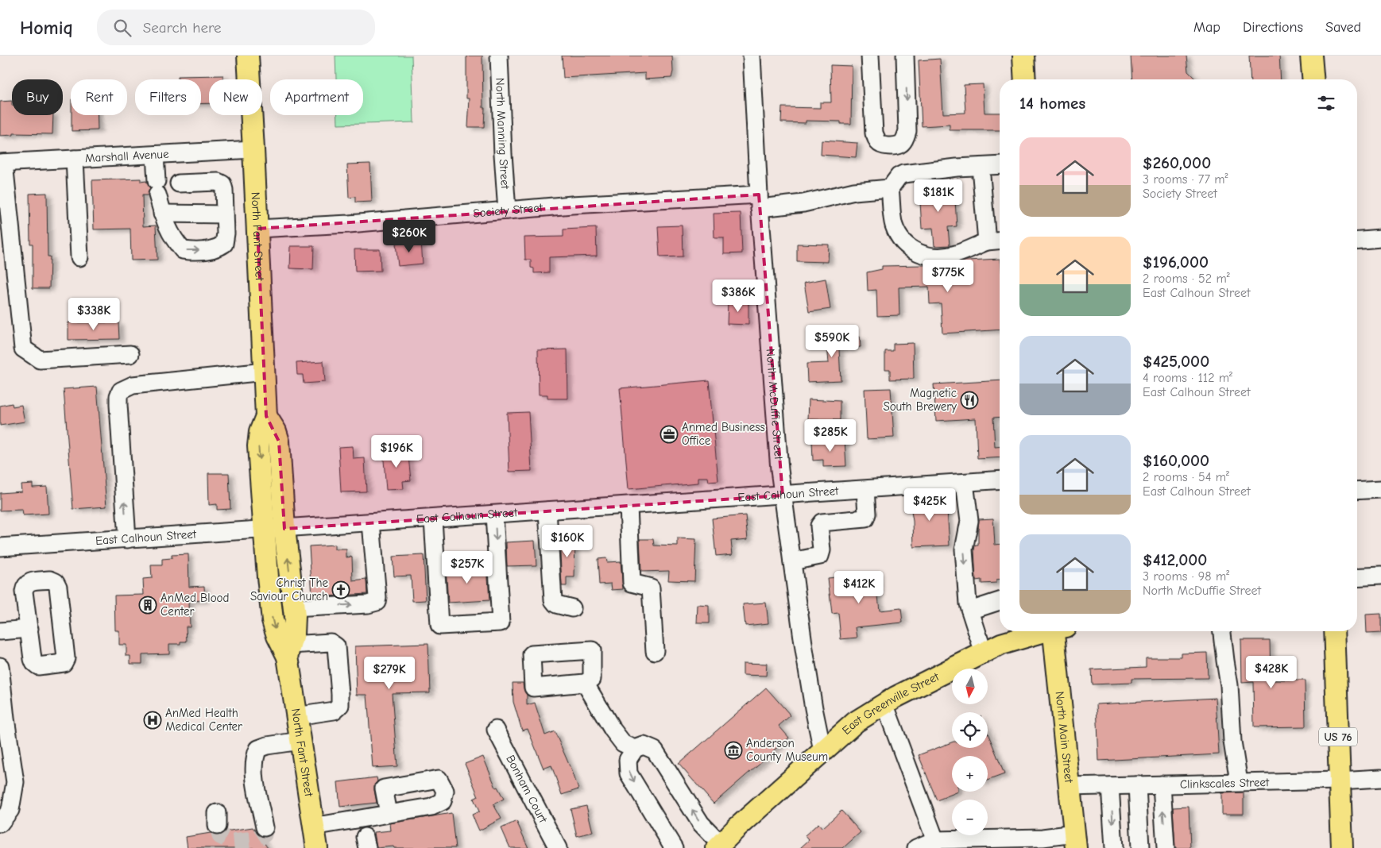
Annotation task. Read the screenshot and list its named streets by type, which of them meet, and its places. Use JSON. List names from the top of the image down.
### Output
{
  "streets": {
    "main road": [
      "North Fant Street",
      "East Greenville Street",
      "North Main Street",
      "US 76"
    ],
    "street": [
      "North Manning Street",
      "Marshall Avenue",
      "Society Street",
      "North McDuffie Street",
      "East Calhoun Street",
      "Clinkscales Street",
      "Bonham Court"
    ]
  },
  "crossings": [
    ["North Manning Street", "Society Street"],
    ["Marshall Avenue", "North Fant Street"],
    ["Society Street", "North Fant Street"],
    ["Society Street", "North McDuffie Street"],
    ["North Fant Street", "East Calhoun Street"],
    ["North McDuffie Street", "East Calhoun Street"],
    ["North McDuffie Street", "East Greenville Street"],
    ["North Main Street", "Clinkscales Street"],
    ["US 76", "Clinkscales Street"]
  ],
  "places": {
    "restaurant": ["Magnetic South Brewery"],
    "office": ["Anmed Business Office"],
    "church": ["Christ The Saviour Church"],
    "building": ["AnMed Blood Center"],
    "hospital": ["AnMed Health Medical Center"],
    "museum": ["Anderson County Museum"]
  },
  "north": "bottom",
  "page": {
    "header": "Homiq",
    "search": "Search here",
    "nav": ["Map", "Directions", "Saved"],
    "chip": [
      "Buy",
      "Rent",
      "Filters",
      "New",
      "Apartment"
    ],
    "heading": "14 homes",
    "list": [
      {
        "name": "$260,000",
        "note": "3 rooms · 77 m² · Society Street"
      },
      {
        "name": "$196,000",
        "note": "2 rooms · 52 m² · East Calhoun Street"
      },
      {
        "name": "$425,000",
        "note": "4 rooms · 112 m² · East Calhoun Street"
      },
      {
        "name": "$160,000",
        "note": "2 rooms · 54 m² · East Calhoun Street"
      },
      {
        "name": "$412,000",
        "note": "3 rooms · 98 m² · North McDuffie Street"
      }
    ],
    "price": [
      "$181K",
      "$260K",
      "$775K",
      "$386K",
      "$338K",
      "$590K",
      "$285K",
      "$196K",
      "$425K",
      "$160K",
      "$257K",
      "$412K",
      "$428K",
      "$279K"
    ],
    "map_buttons": ["+", "−"]
  }
}
